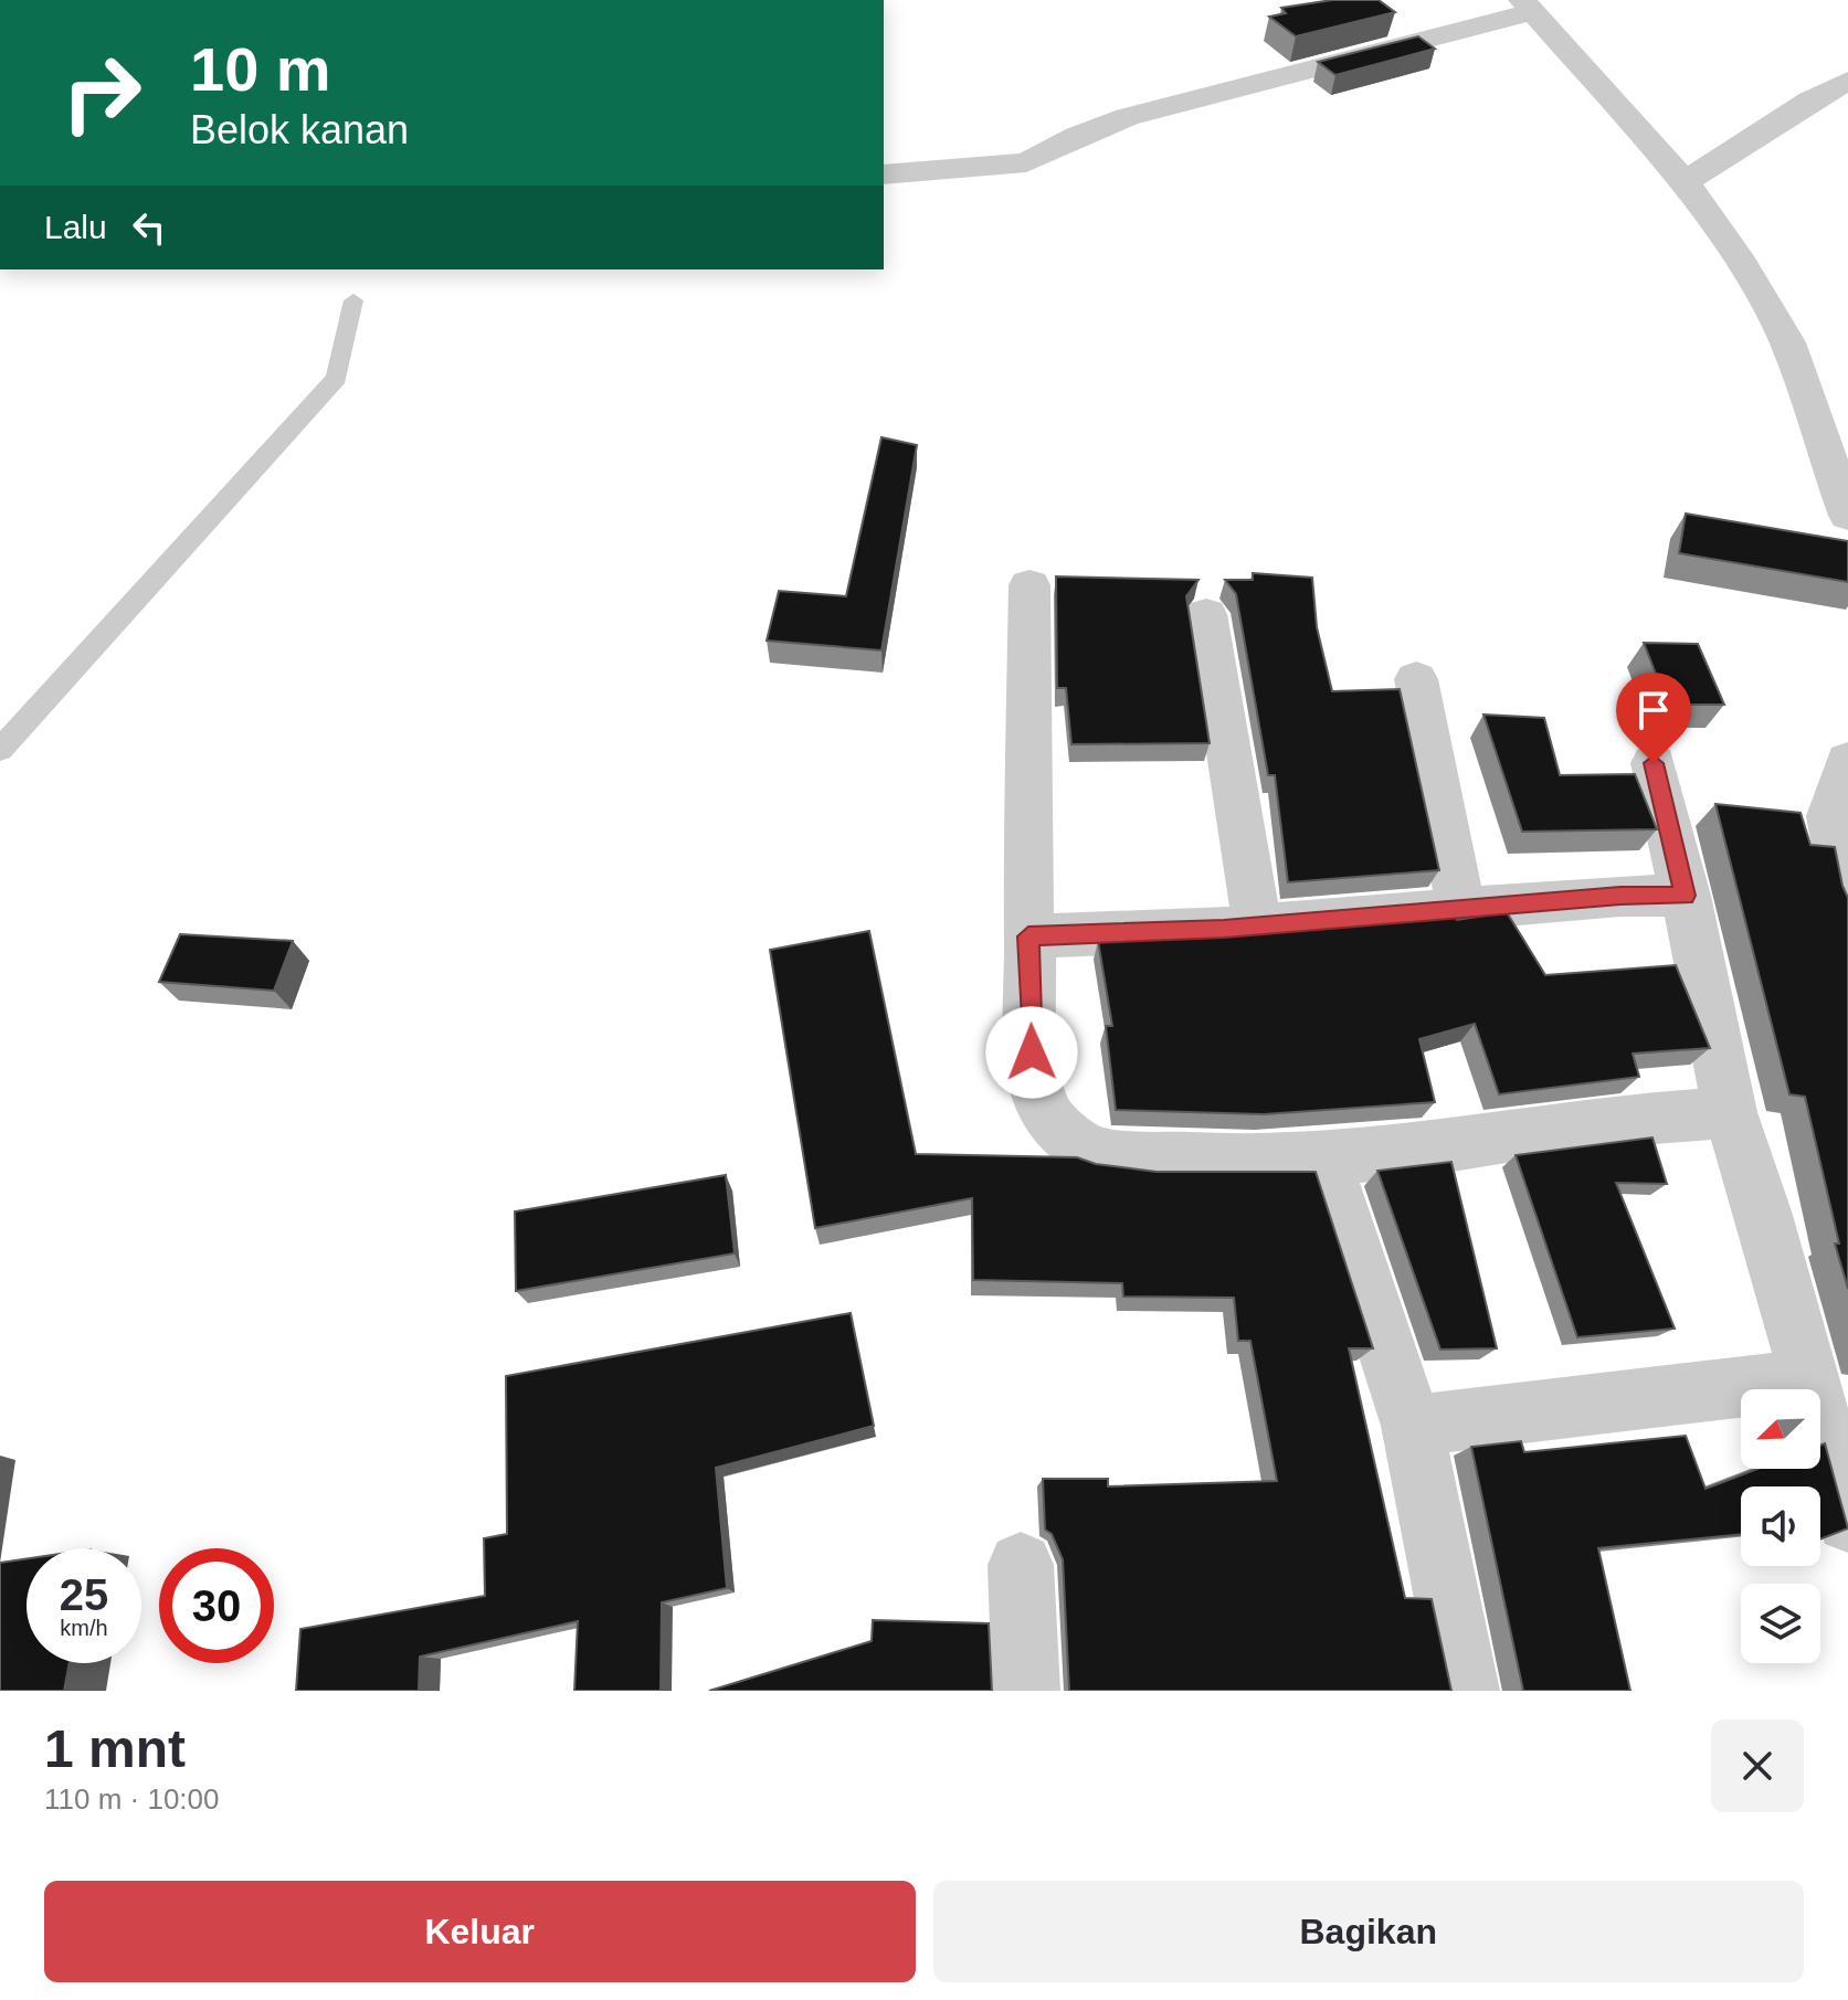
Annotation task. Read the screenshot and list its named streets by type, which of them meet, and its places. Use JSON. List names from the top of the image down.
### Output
{
  "north": "bottom left",
  "page": {
    "turn": ["10 m", "Belok kanan"],
    "then": "Lalu",
    "speed": "25 km/h",
    "limit": "30",
    "heading": ["1 mnt", "110 m · 10:00"],
    "buttons": ["Keluar", "Bagikan"]
  }
}
